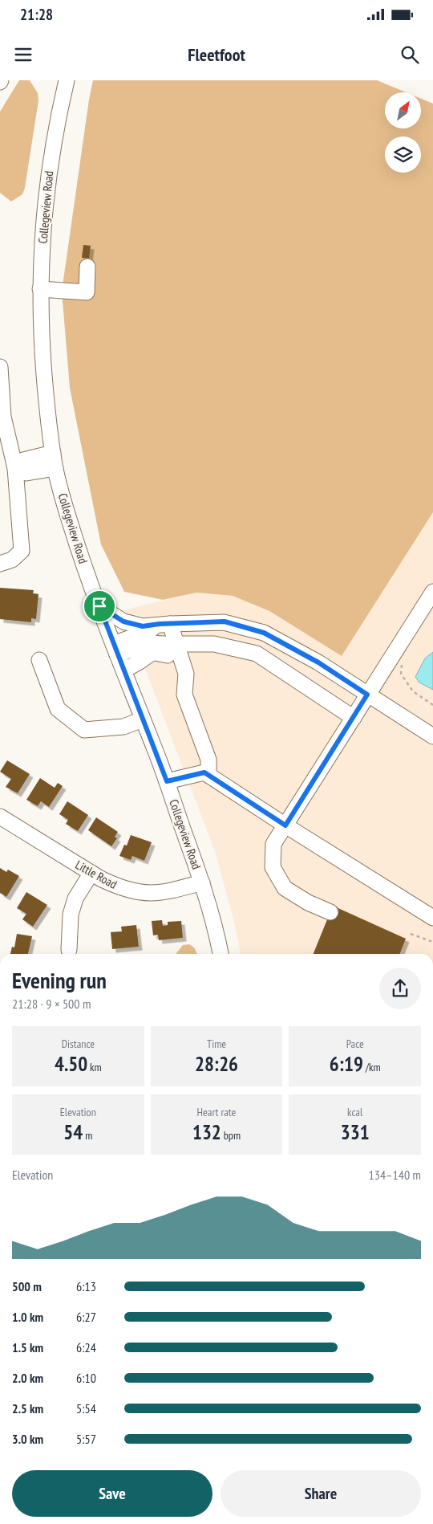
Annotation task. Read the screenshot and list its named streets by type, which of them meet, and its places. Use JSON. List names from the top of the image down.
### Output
{
  "streets": {
    "street": ["Collegeview Road", "Little Road"]
  },
  "crossings": [
    ["Collegeview Road", "Little Road"]
  ],
  "north": "top right",
  "page": {
    "status": "21:28",
    "header": "Fleetfoot",
    "heading": ["Evening run", "21:28 · 9 × 500 m"],
    "stats": [
      ["Distance", "4.50 km"],
      ["Time", "28:26"],
      ["Pace", "6:19 /km"],
      ["Elevation", "54 m"],
      ["Heart rate", "132 bpm"],
      ["kcal", "331"]
    ],
    "chart": ["Elevation", "134–140 m"],
    "list": [
      {
        "name": "500 m",
        "note": "6:13"
      },
      {
        "name": "1.0 km",
        "note": "6:27"
      },
      {
        "name": "1.5 km",
        "note": "6:24"
      },
      {
        "name": "2.0 km",
        "note": "6:10"
      },
      {
        "name": "2.5 km",
        "note": "5:54"
      },
      {
        "name": "3.0 km",
        "note": "5:57"
      }
    ],
    "buttons": ["Save", "Share"]
  }
}
